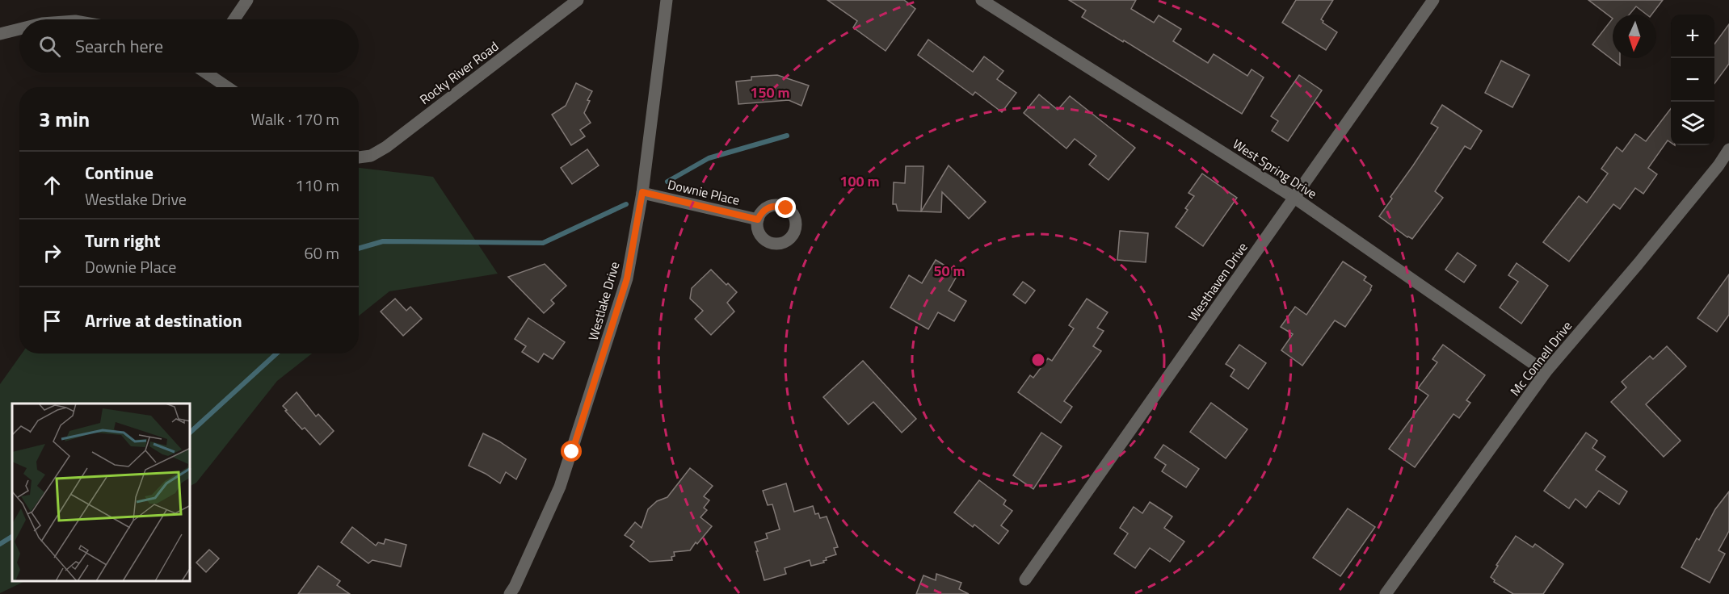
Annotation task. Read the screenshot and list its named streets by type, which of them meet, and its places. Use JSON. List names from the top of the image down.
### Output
{
  "streets": {
    "street": [
      "Rocky River Road",
      "West Spring Drive",
      "Downie Place",
      "Westhaven Drive",
      "Westlake Drive",
      "Mc Connell Drive"
    ]
  },
  "crossings": [
    ["West Spring Drive", "Westhaven Drive"],
    ["West Spring Drive", "Mc Connell Drive"],
    ["Downie Place", "Westlake Drive"]
  ],
  "north": "bottom",
  "page": {
    "map_buttons": ["+", "−"],
    "search": "Search here",
    "heading": ["3 min", "Walk · 170 m"],
    "list": [
      ["Continue", "Westlake Drive", "110 m"],
      ["Turn right", "Downie Place", "60 m"],
      "Arrive at destination"
    ]
  },
  "rings": ["150 m", "100 m", "50 m"]
}
